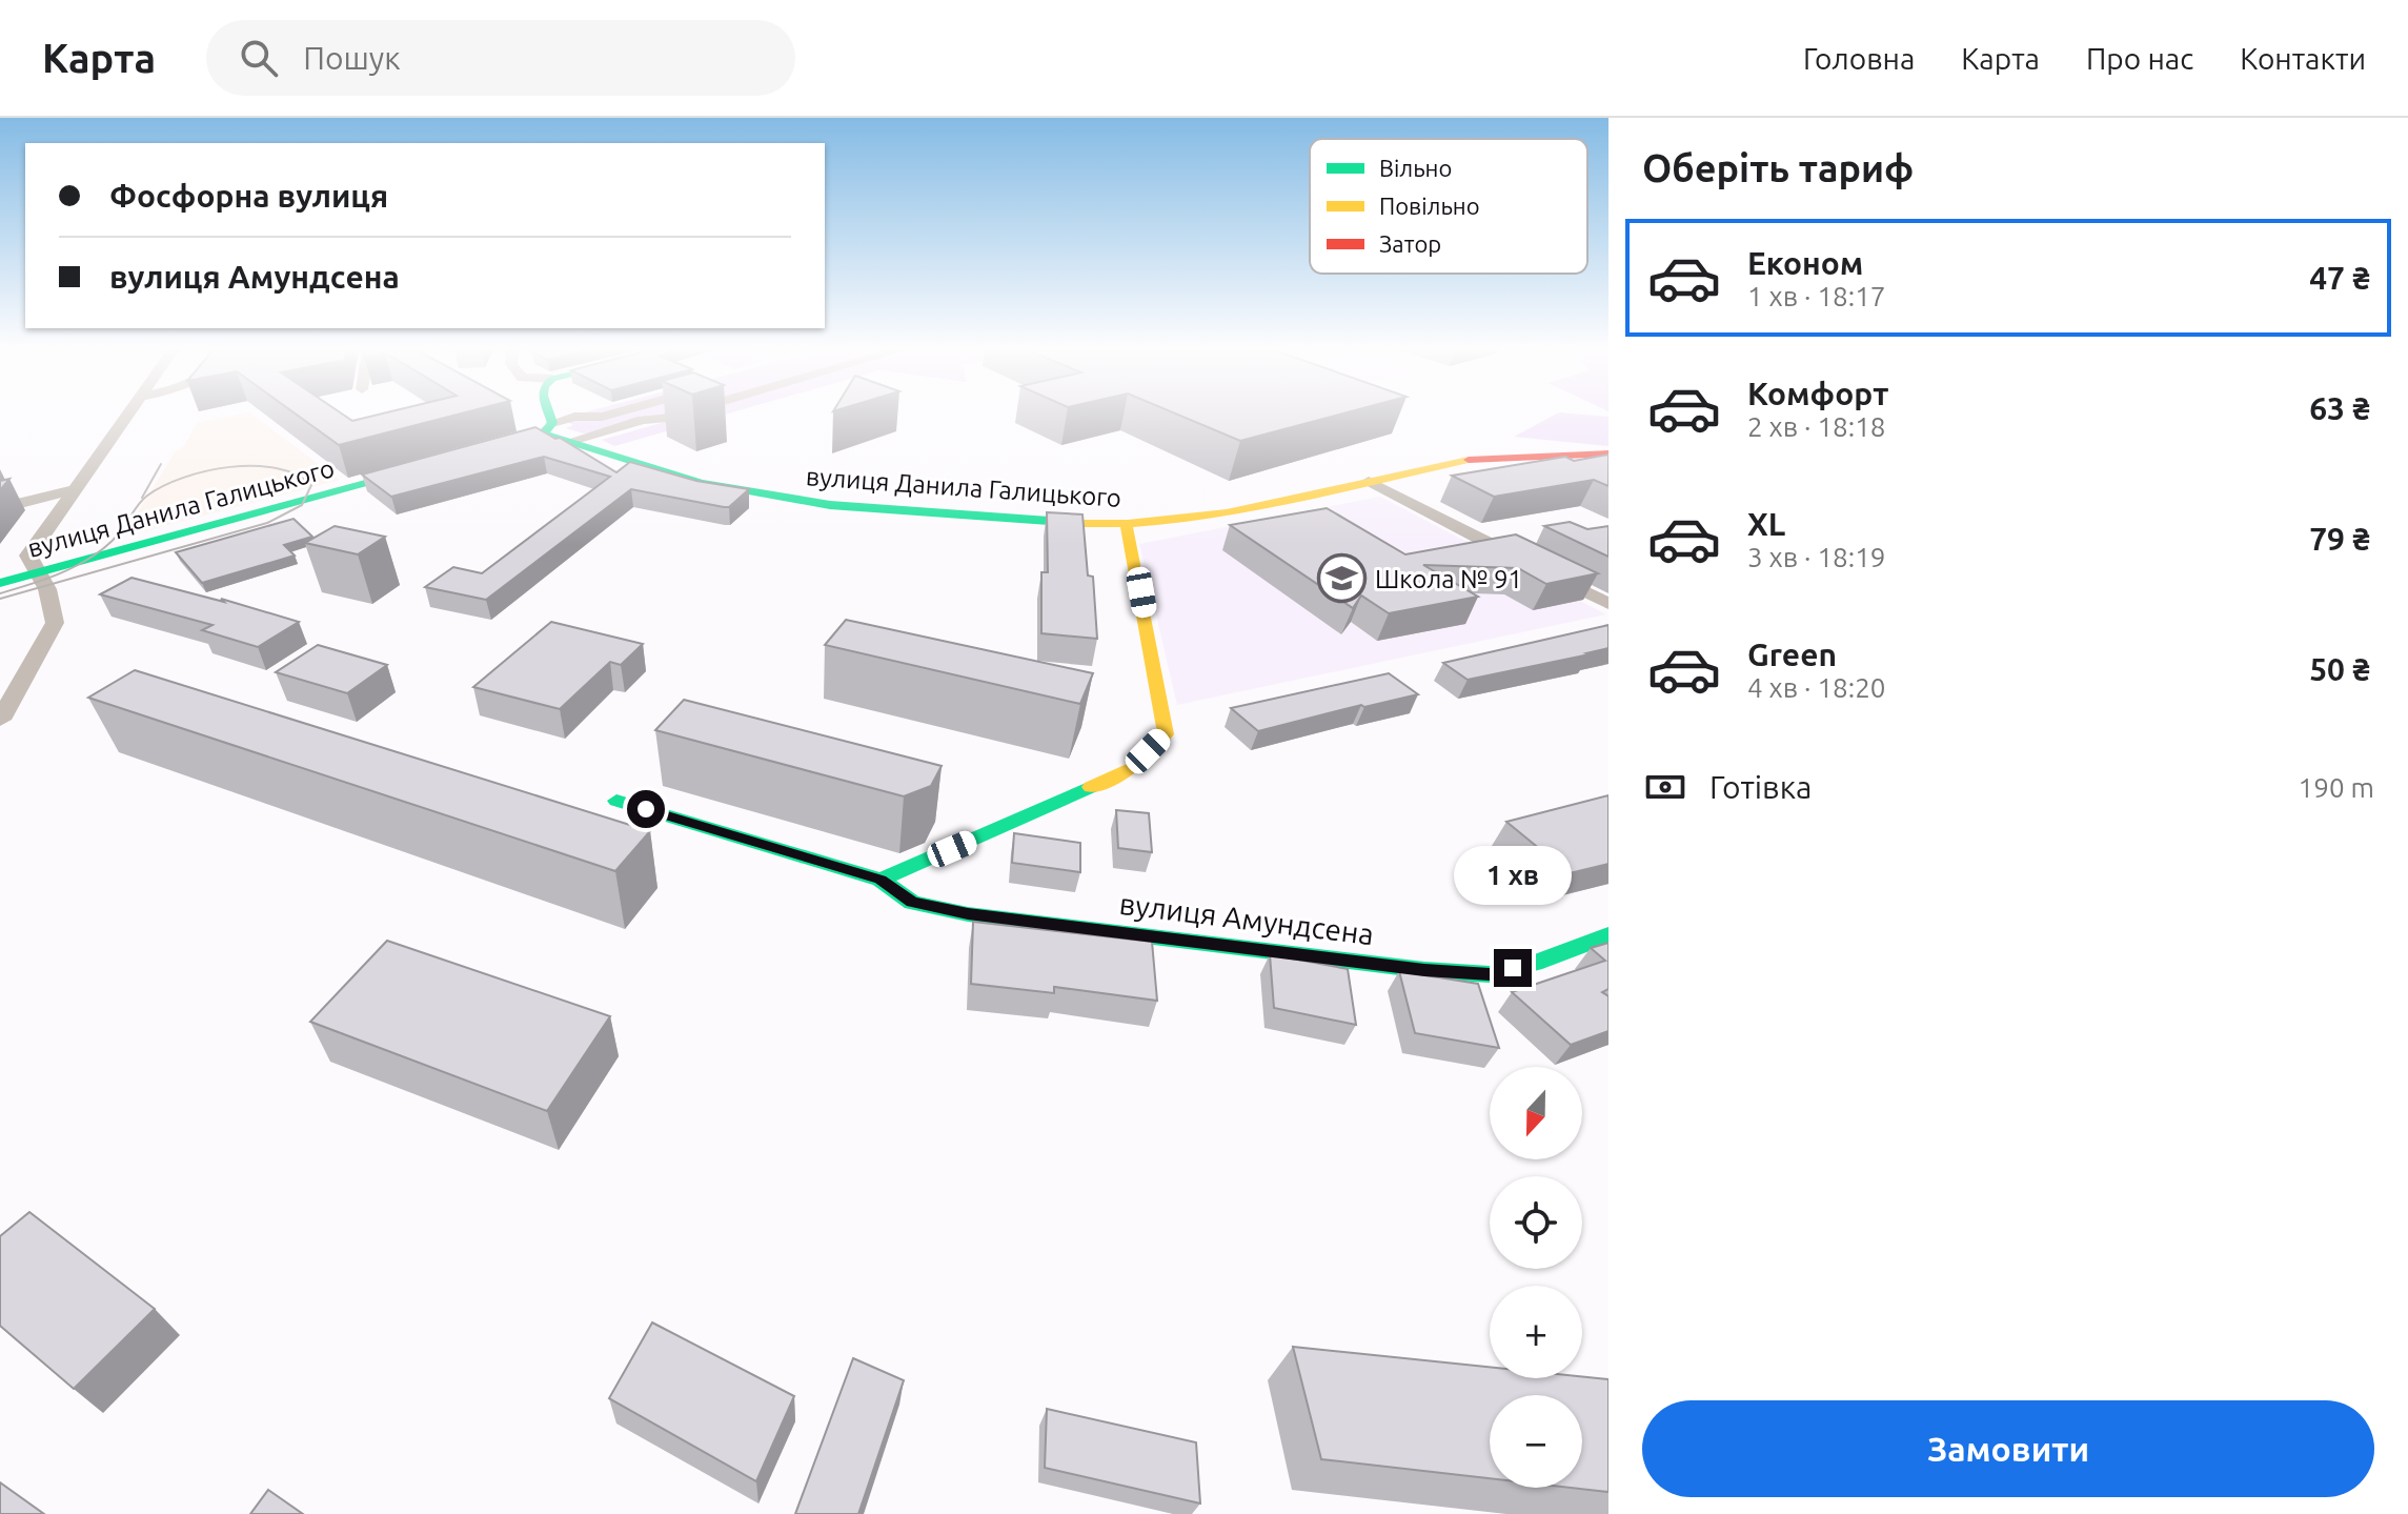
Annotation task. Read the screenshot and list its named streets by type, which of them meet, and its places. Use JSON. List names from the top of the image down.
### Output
{
  "streets": {
    "street": ["вулиця Данила Галицького", "вулиця Амундсена"]
  },
  "places": {
    "school or university": ["Школа № 91"]
  },
  "legend": ["Вільно", "Повільно", "Затор"],
  "north": "bottom",
  "page": {
    "header": "Карта",
    "search": "Пошук",
    "nav": [
      "Головна",
      "Карта",
      "Про нас",
      "Контакти"
    ],
    "heading": "Оберіть тариф",
    "banner": ["Фосфорна вулиця", "вулиця Амундсена"],
    "list": [
      {
        "name": "Економ",
        "note": "1 хв · 18:17",
        "value": "47 ₴"
      },
      {
        "name": "Комфорт",
        "note": "2 хв · 18:18",
        "value": "63 ₴"
      },
      {
        "name": "XL",
        "note": "3 хв · 18:19",
        "value": "79 ₴"
      },
      {
        "name": "Green",
        "note": "4 хв · 18:20",
        "value": "50 ₴"
      }
    ],
    "pay": ["Готівка", "190 m"],
    "bubble": "1 хв",
    "map_buttons": ["+", "−"],
    "buttons": "Замовити"
  }
}
